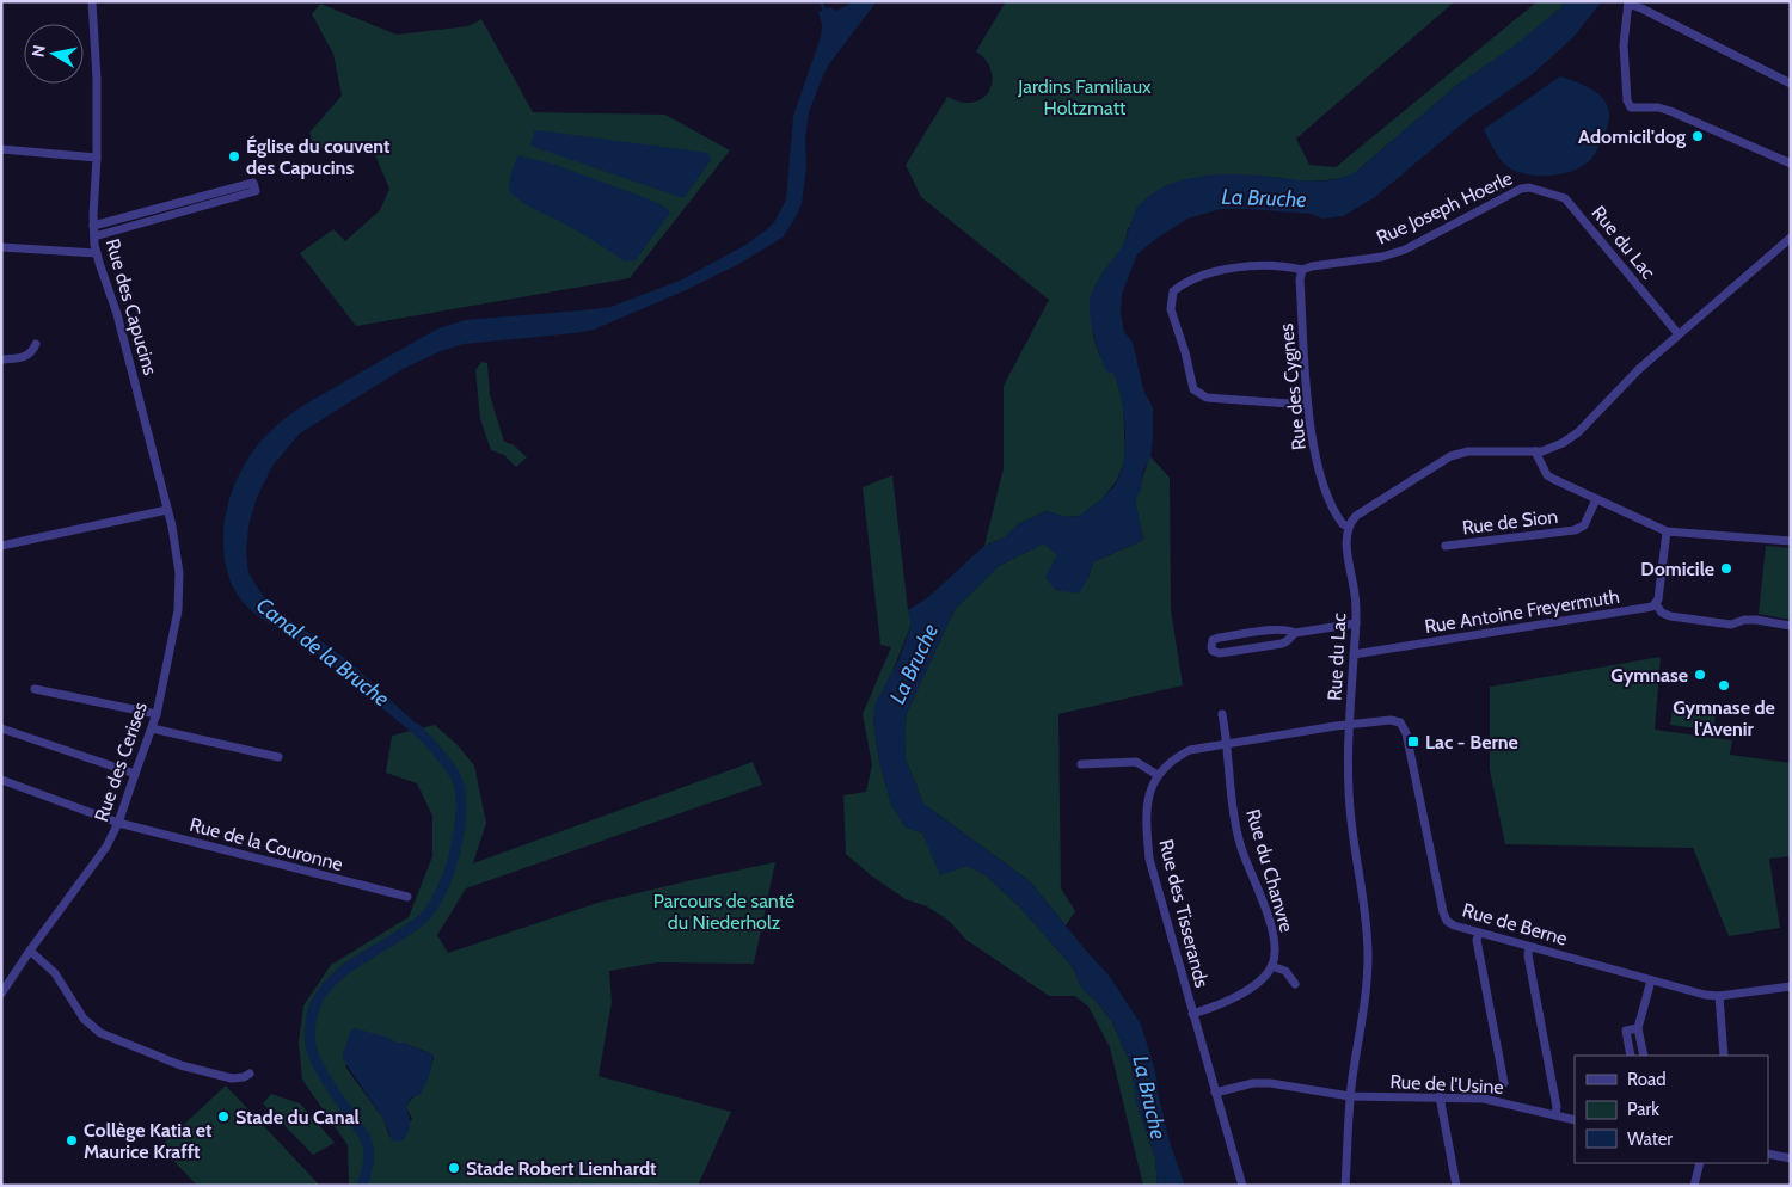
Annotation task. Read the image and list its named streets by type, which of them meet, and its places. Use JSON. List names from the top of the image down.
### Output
{
  "streets": {
    "street": [
      "Rue Joseph Hoerle",
      "Rue du Lac",
      "Rue des Capucins",
      "Rue des Cygnes",
      "Rue de Sion",
      "Rue Antoine Freyermuth",
      "Rue des Cerises",
      "Rue de la Couronne",
      "Rue du Chanvre",
      "Rue des Tisserands",
      "Rue de Berne",
      "Rue de l'Usine"
    ]
  },
  "crossings": [
    ["Rue Joseph Hoerle", "Rue du Lac"],
    ["Rue Joseph Hoerle", "Rue des Cygnes"],
    ["Rue du Lac", "Rue des Cygnes"],
    ["Rue du Lac", "Rue Antoine Freyermuth"],
    ["Rue du Lac", "Rue des Tisserands"],
    ["Rue du Lac", "Rue de Berne"],
    ["Rue du Lac", "Rue de l'Usine"],
    ["Rue des Capucins", "Rue des Cerises"],
    ["Rue des Cerises", "Rue de la Couronne"],
    ["Rue du Chanvre", "Rue des Tisserands"],
    ["Rue des Tisserands", "Rue de Berne"],
    ["Rue des Tisserands", "Rue de l'Usine"]
  ],
  "water": ["La Bruche", "Canal de la Bruche"],
  "parks": ["Jardins Familiaux Holtzmatt", "Parcours de santé du Niederholz"],
  "places": {
    "other": [
      "Adomicil'dog",
      "Église du couvent des Capucins",
      "Domicile",
      "Gymnase",
      "Gymnase de l'Avenir",
      "Stade du Canal",
      "Collège Katia et Maurice Krafft",
      "Stade Robert Lienhardt"
    ],
    "transit": ["Lac - Berne"]
  },
  "legend": ["Road", "Park", "Water"],
  "north": "left"
}
